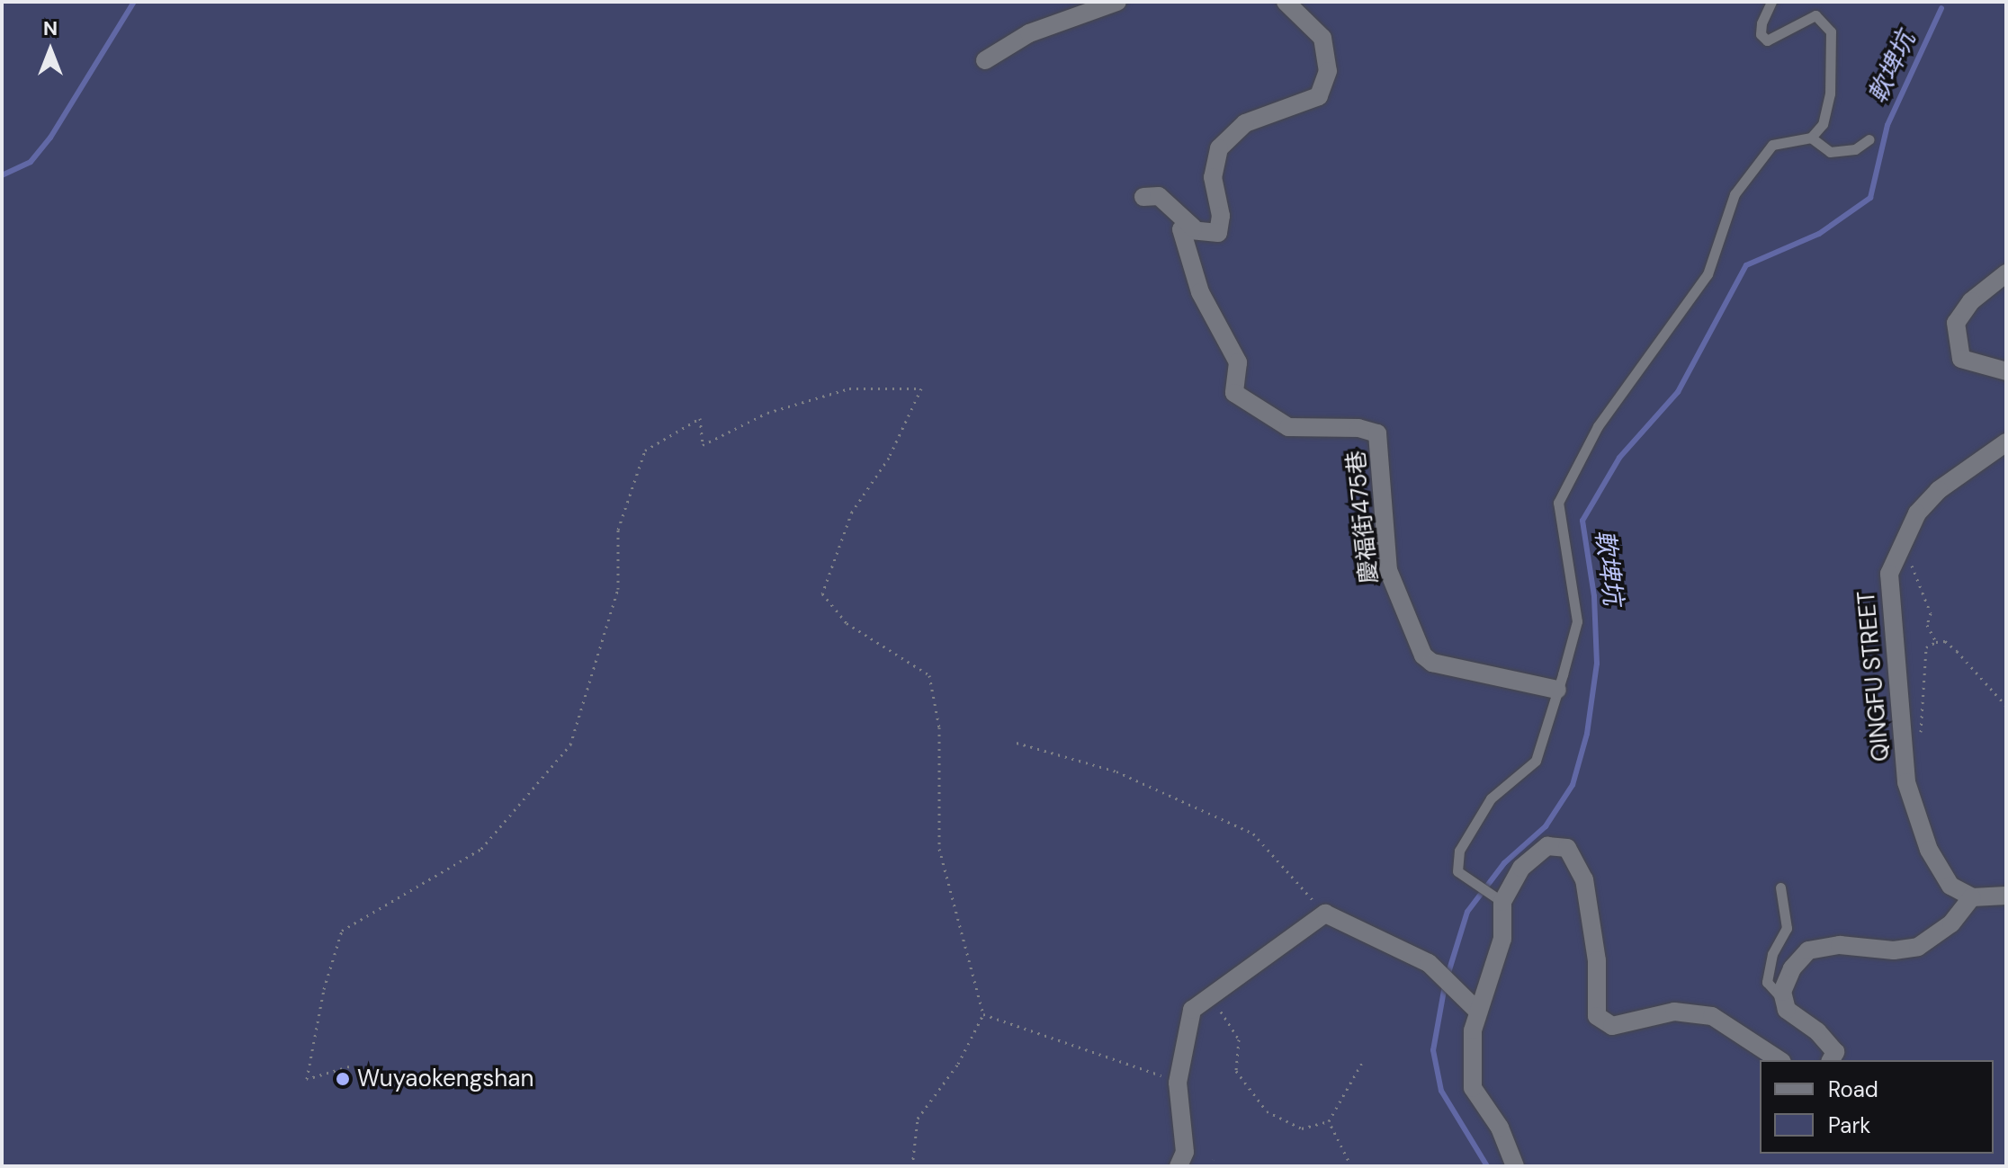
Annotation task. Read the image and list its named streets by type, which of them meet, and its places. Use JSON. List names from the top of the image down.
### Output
{
  "streets": {
    "street": ["慶福街475巷", "QINGFU STREET"]
  },
  "water": ["軟埤坑"],
  "places": ["Wuyaokengshan"],
  "legend": ["Road", "Park"],
  "north": "top"
}
